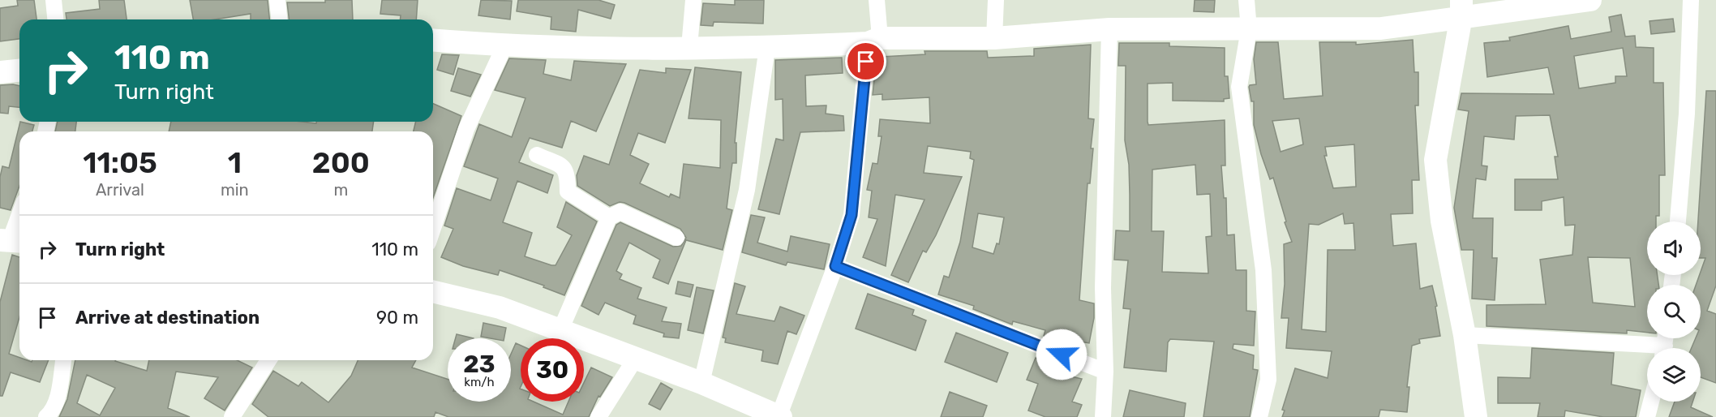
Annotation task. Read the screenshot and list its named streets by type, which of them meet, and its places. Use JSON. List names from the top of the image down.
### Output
{
  "page": {
    "turn": ["110 m", "Turn right"],
    "eta": [
      "11:05",
      "Arrival",
      "1",
      "min",
      "200",
      "m"
    ],
    "list": [
      {
        "name": "Turn right",
        "value": "110 m"
      },
      {
        "name": "Arrive at destination",
        "value": "90 m"
      }
    ],
    "speed": "23 km/h",
    "limit": "30"
  }
}
